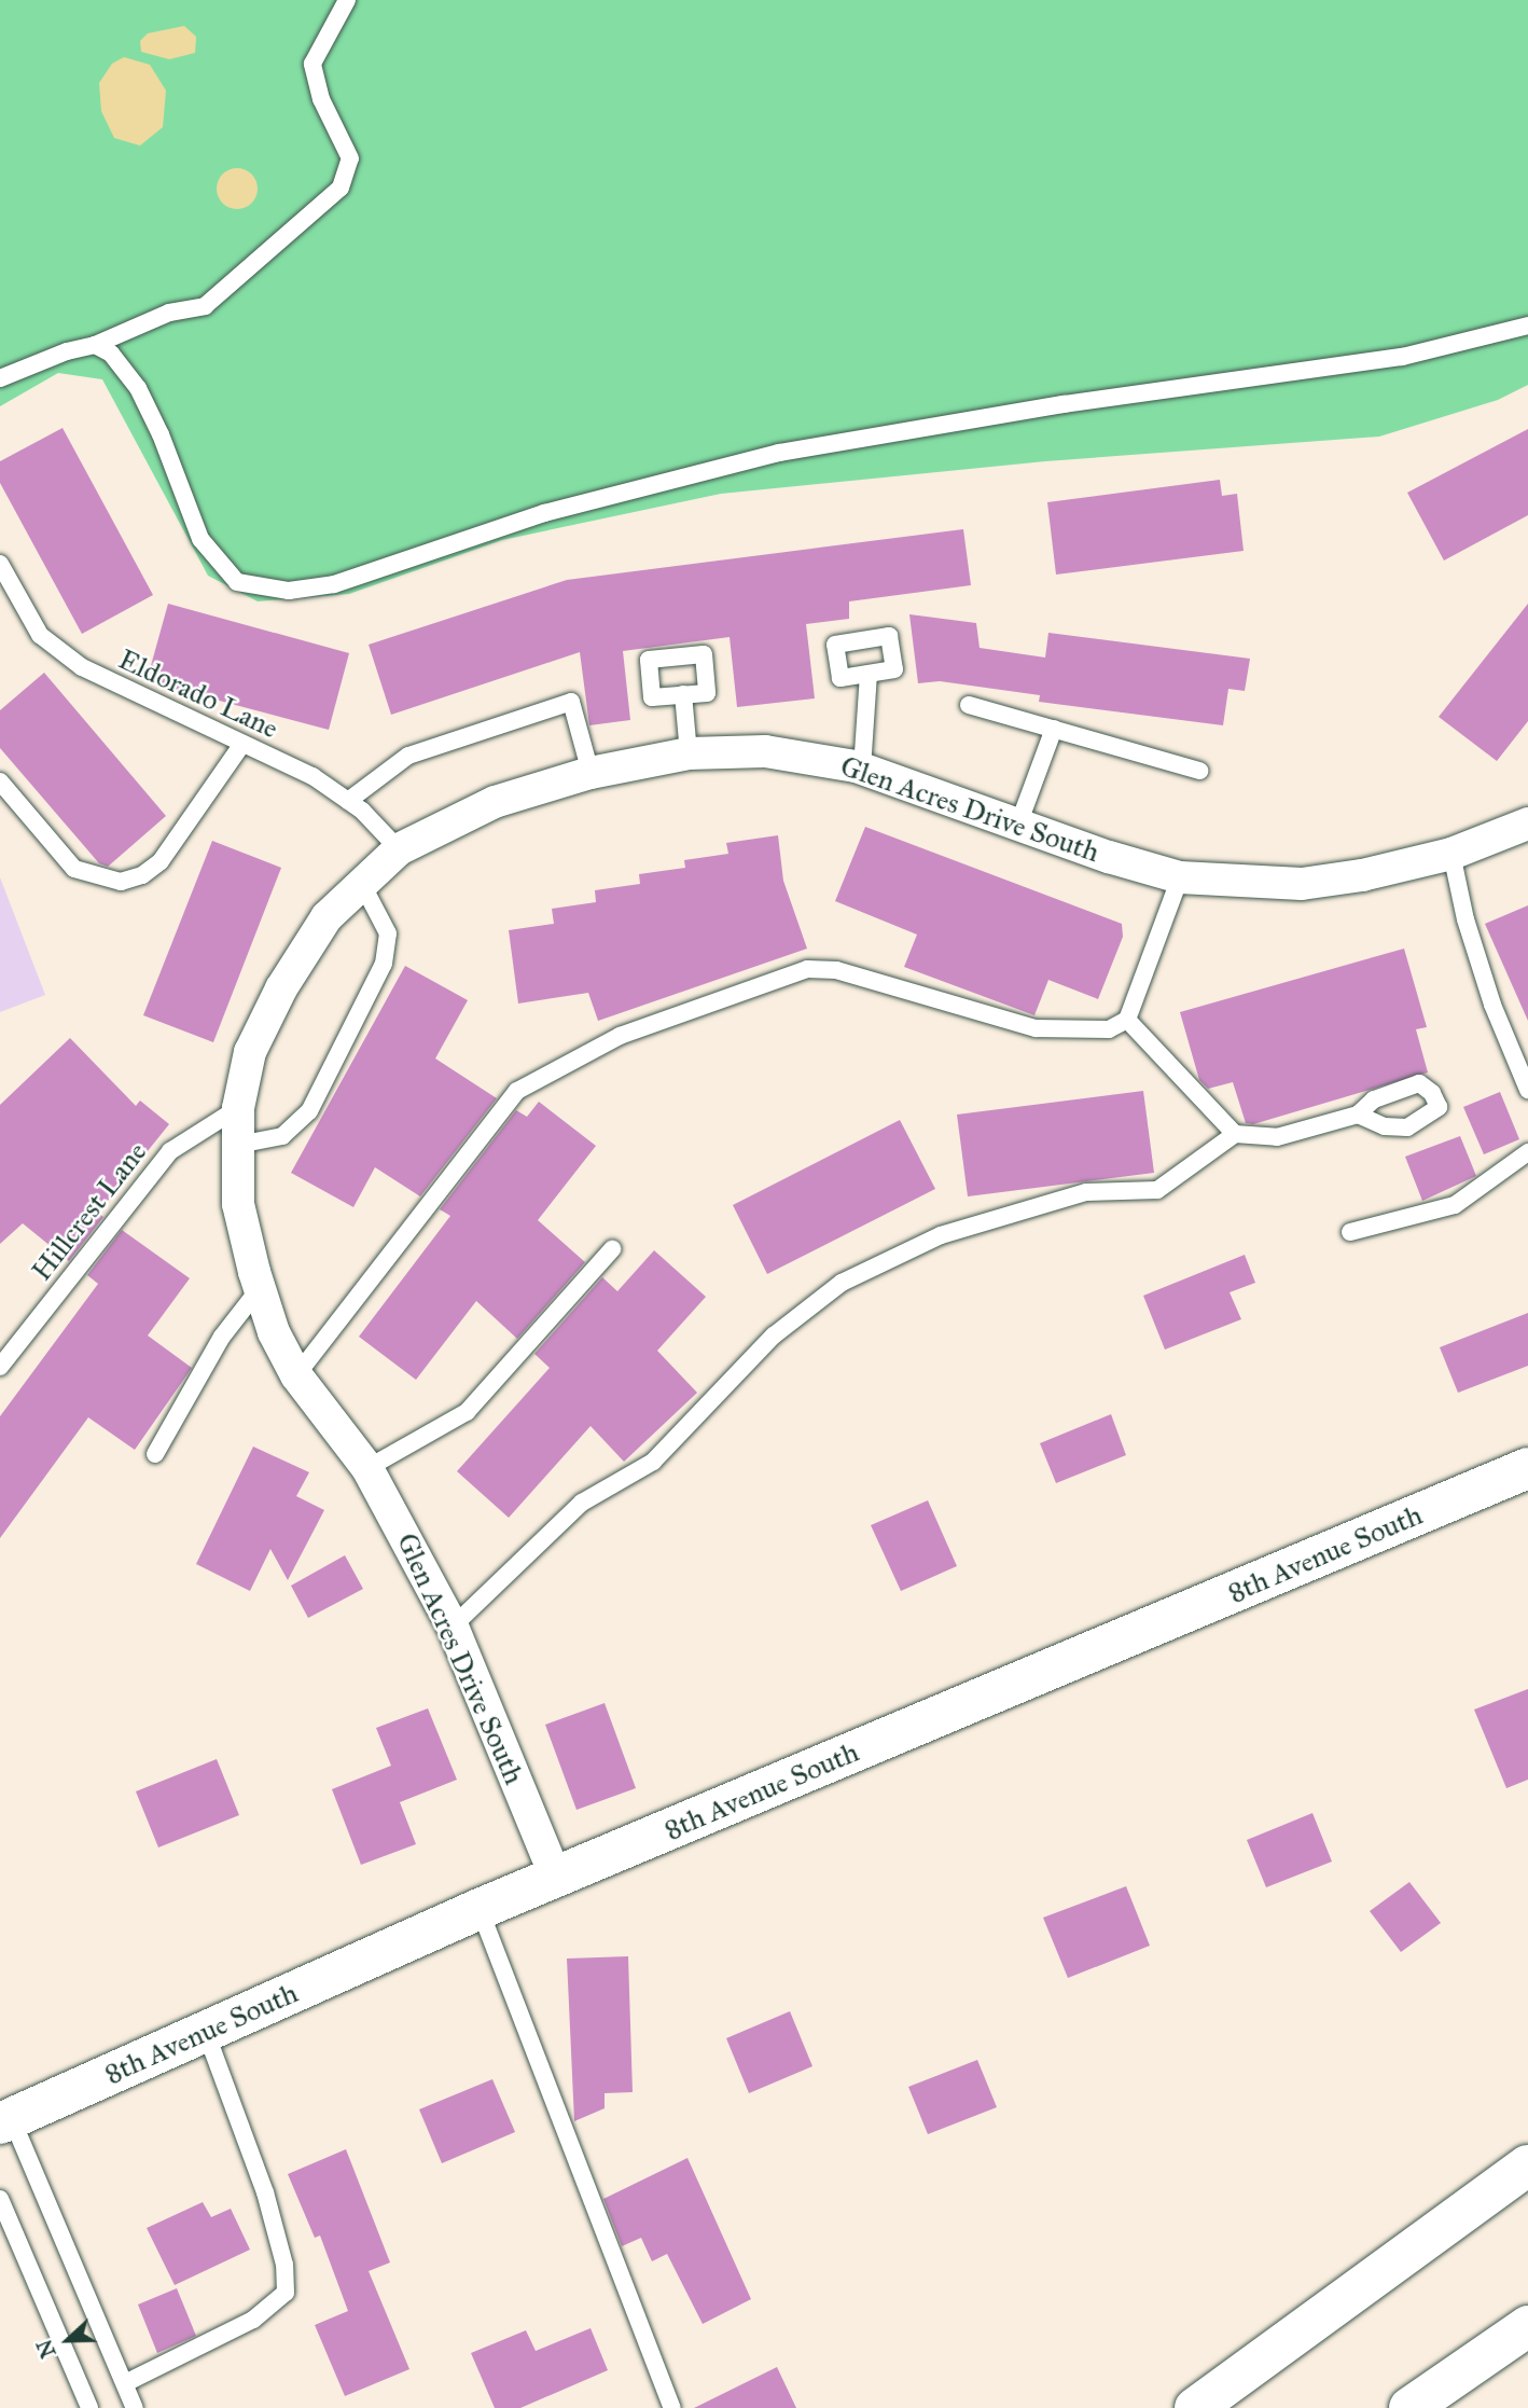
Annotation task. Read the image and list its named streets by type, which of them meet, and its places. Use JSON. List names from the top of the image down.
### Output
{
  "streets": {
    "main road": ["8th Avenue South"],
    "street": ["Glen Acres Drive South"],
    "lane": ["Eldorado Lane", "Hillcrest Lane"]
  },
  "crossings": [
    ["Eldorado Lane", "Glen Acres Drive South"],
    ["Glen Acres Drive South", "Hillcrest Lane"],
    ["Glen Acres Drive South", "8th Avenue South"]
  ],
  "north": "left"
}
